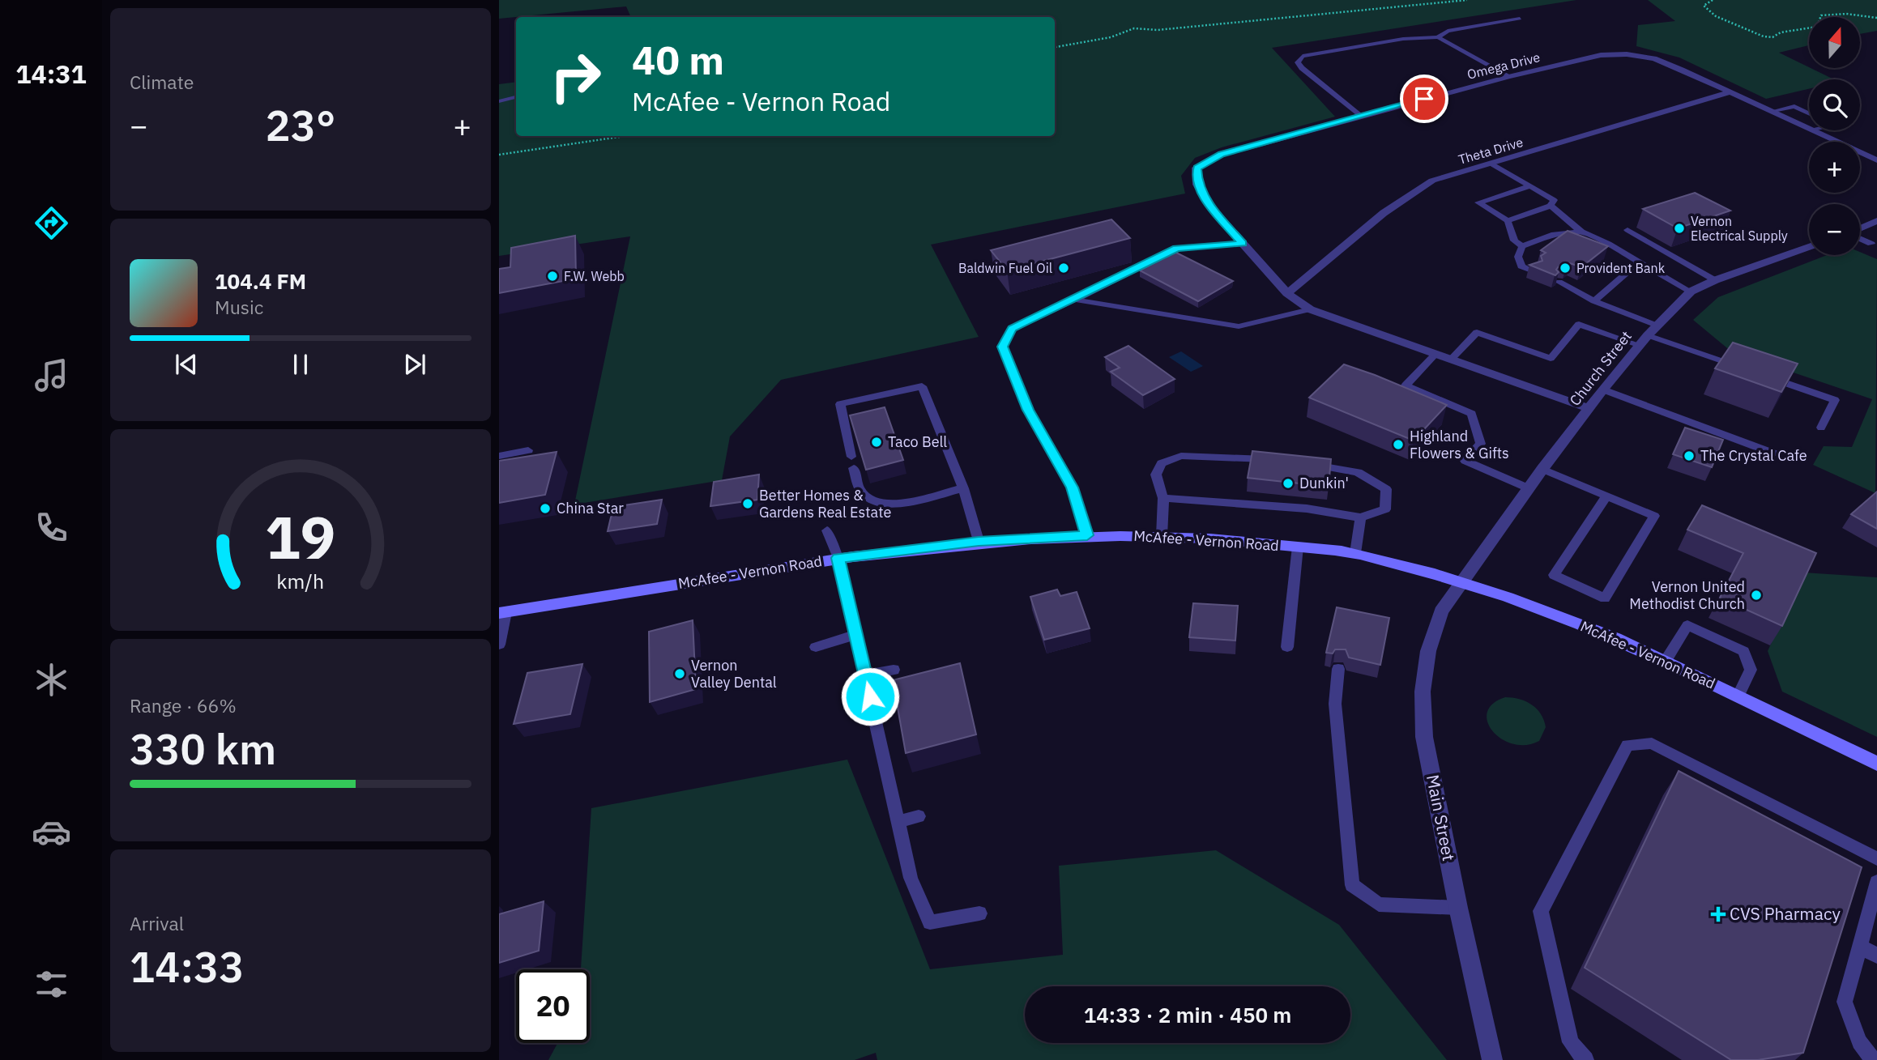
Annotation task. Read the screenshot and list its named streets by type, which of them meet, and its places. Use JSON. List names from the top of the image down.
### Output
{
  "streets": {
    "main road": ["McAfee - Vernon Road"],
    "street": [
      "Omega Drive",
      "Theta Drive",
      "Church Street",
      "Main Street"
    ]
  },
  "crossings": [
    ["Omega Drive", "Theta Drive"],
    ["Omega Drive", "Church Street"],
    ["Church Street", "McAfee - Vernon Road"],
    ["Church Street", "Main Street"],
    ["McAfee - Vernon Road", "Main Street"]
  ],
  "places": {
    "other": [
      "Vernon Electrical Supply",
      "Baldwin Fuel Oil",
      "Provident Bank",
      "F.W. Webb",
      "Taco Bell",
      "Highland Flowers & Gifts",
      "The Crystal Cafe",
      "Dunkin'",
      "Better Homes & Gardens Real Estate",
      "China Star",
      "Vernon United Methodist Church",
      "Vernon Valley Dental"
    ],
    "health": ["CVS Pharmacy"]
  },
  "north": "top",
  "page": {
    "tabs": "14:31",
    "tile": [
      "Climate",
      ["Range · 66%", "330 km"],
      ["Arrival", "14:33"]
    ],
    "map_buttons": ["+", "−"],
    "turn": ["40 m", "McAfee - Vernon Road"],
    "heat": ["−", "23°", "+"],
    "song": ["104.4 FM", "Music"],
    "limit": "20",
    "trip": "14:33 · 2 min · 450 m",
    "gauge": ["19", "km/h"]
  }
}
